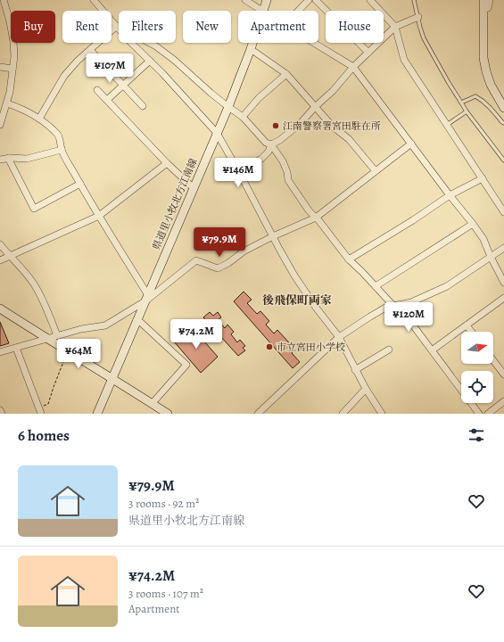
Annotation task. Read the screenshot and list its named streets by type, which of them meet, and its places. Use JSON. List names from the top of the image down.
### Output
{
  "streets": {
    "main road": ["県道里小牧北方江南線"]
  },
  "districts": ["後飛保町両家"],
  "places": ["江南警察署宮田駐在所", "市立宮田小学校"],
  "north": "right",
  "page": {
    "chip": [
      "Buy",
      "Rent",
      "Filters",
      "New",
      "Apartment",
      "House"
    ],
    "price": [
      "¥107M",
      "¥146M",
      "¥79.9M",
      "¥120M",
      "¥74.2M",
      "¥64M"
    ],
    "heading": "6 homes",
    "list": [
      {
        "name": "¥79.9M",
        "note": "3 rooms · 92 m² · 県道里小牧北方江南線"
      },
      {
        "name": "¥74.2M",
        "note": "3 rooms · 107 m² · Apartment"
      }
    ]
  }
}
